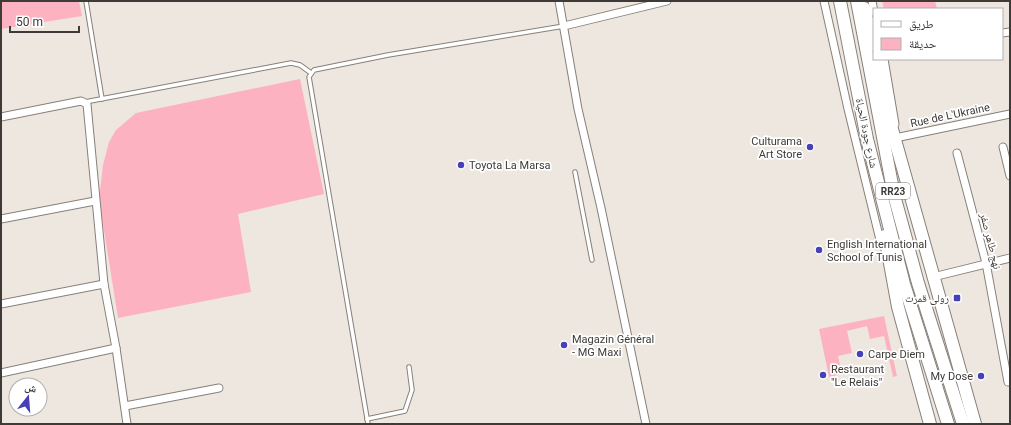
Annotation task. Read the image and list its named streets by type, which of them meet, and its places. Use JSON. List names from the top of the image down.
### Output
{
  "streets": {
    "highway": ["شارع جودة الحياة", "RR23"],
    "street": ["Rue de L'Ukraine", "نهج طاهر صفر"]
  },
  "places": {
    "other": [
      "Culturama Art Store",
      "Toyota La Marsa",
      "English International School of Tunis",
      "Magazin Général - MG Maxi",
      "Carpe Diem",
      "Restaurant \"Le Relais\"",
      "My Dose"
    ],
    "transit": ["رولى قمرت"]
  },
  "legend": ["طريق", "حديقة"],
  "scale_bar": "50 m",
  "north": "top"
}
